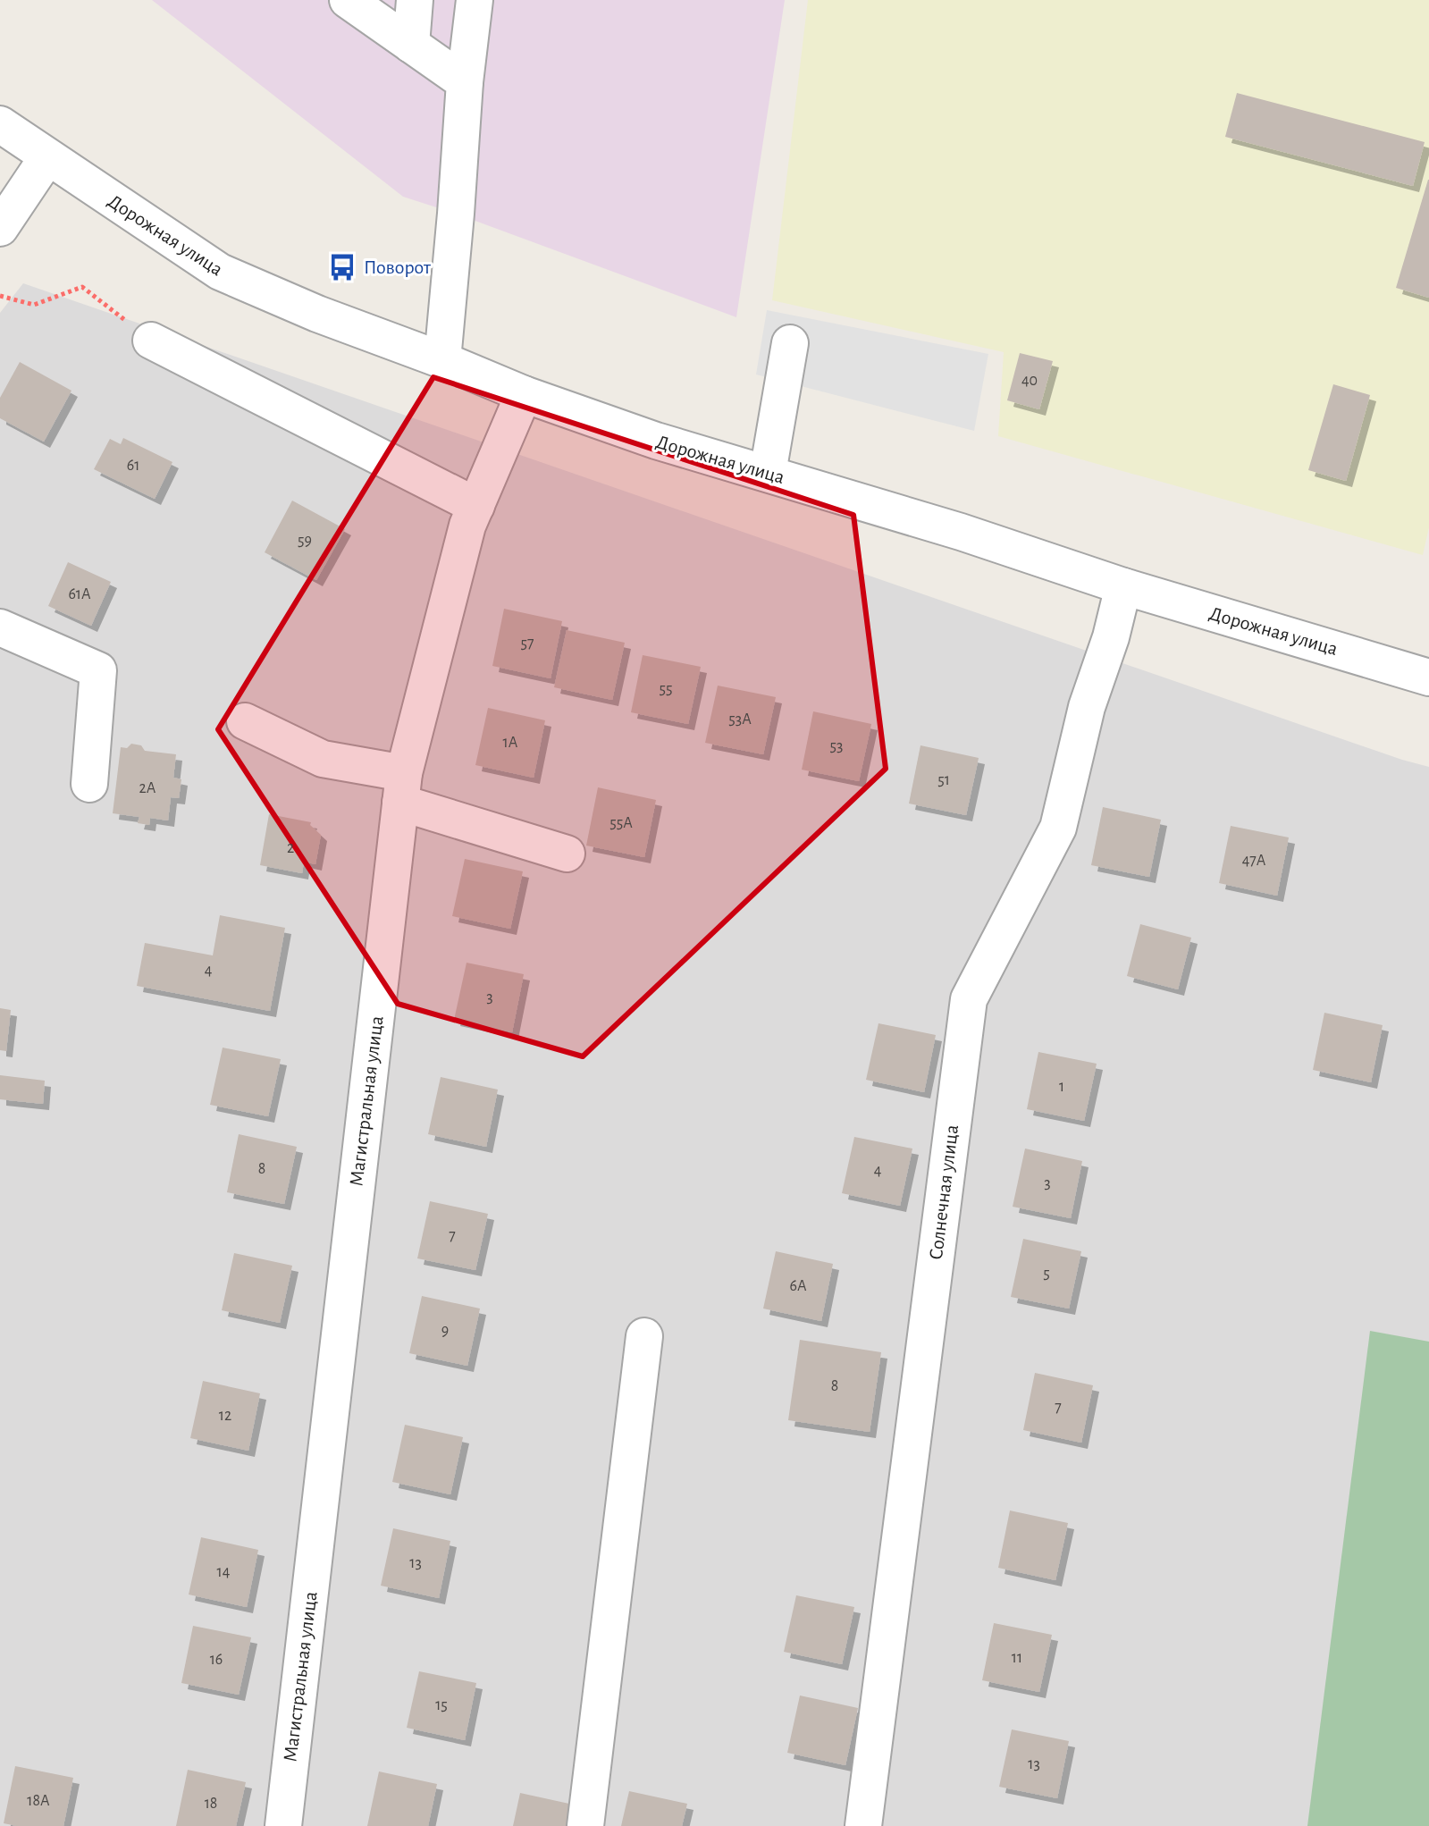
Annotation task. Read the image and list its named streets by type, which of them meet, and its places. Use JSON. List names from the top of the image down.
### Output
{
  "streets": {
    "street": ["Дорожная улица", "Магистральная улица", "Солнечная улица"]
  },
  "crossings": [
    ["Дорожная улица", "Магистральная улица"],
    ["Дорожная улица", "Солнечная улица"]
  ],
  "places": {
    "bus stop": ["Поворот"]
  },
  "house_numbers": [
    "40",
    "61",
    "59",
    "61А",
    "57",
    "55",
    "53А",
    "1А",
    "53",
    "51",
    "2А",
    "55А",
    "2",
    "47А",
    "4",
    "3",
    "1",
    "8",
    "4",
    "3",
    "7",
    "5",
    "6А",
    "9",
    "8",
    "7",
    "12",
    "13",
    "14",
    "11",
    "16",
    "15",
    "13",
    "18А",
    "18"
  ]
}
